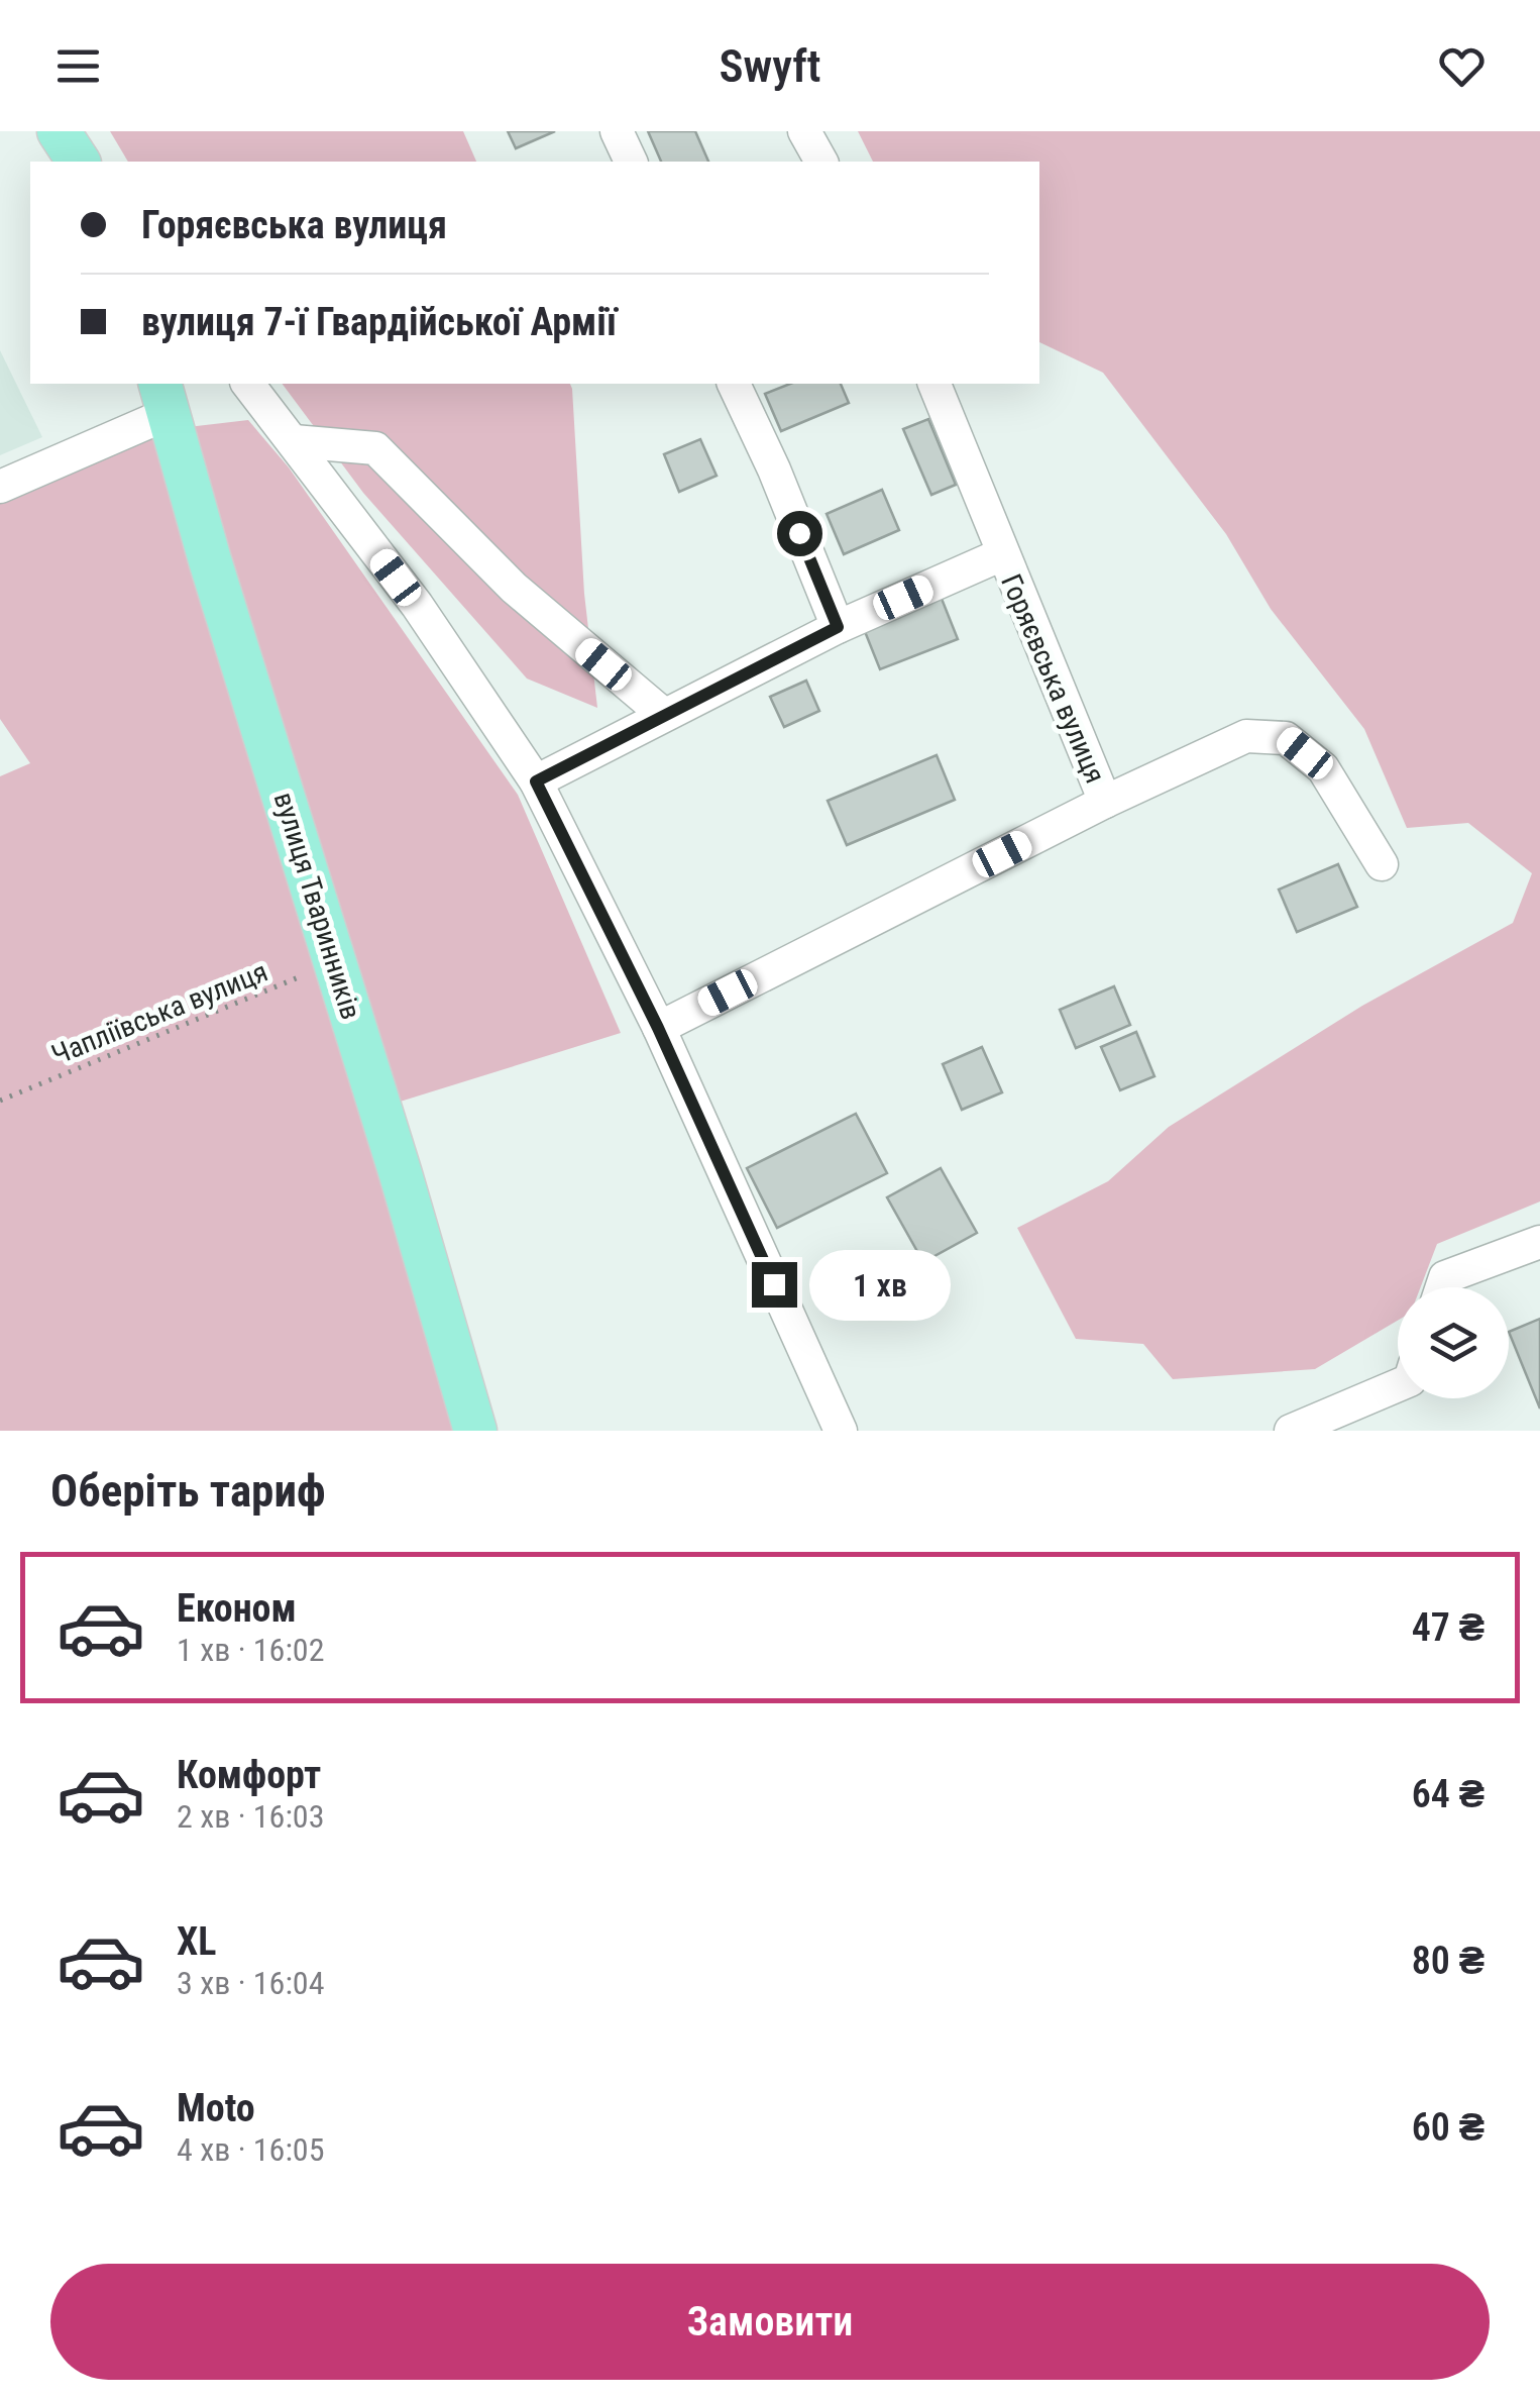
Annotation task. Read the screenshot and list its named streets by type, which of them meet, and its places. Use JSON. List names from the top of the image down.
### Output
{
  "streets": {
    "main road": ["вулиця Тваринників"],
    "street": ["Горяєвська вулиця"],
    "path": ["Чапліївська вулиця"]
  },
  "crossings": [
    ["вулиця Тваринників", "Чапліївська вулиця"]
  ],
  "page": {
    "header": "Swyft",
    "banner": ["Горяєвська вулиця", "вулиця 7-ї Гвардійської Армії"],
    "bubble": "1 хв",
    "heading": "Оберіть тариф",
    "list": [
      {
        "name": "Економ",
        "note": "1 хв · 16:02",
        "value": "47 ₴"
      },
      {
        "name": "Комфорт",
        "note": "2 хв · 16:03",
        "value": "64 ₴"
      },
      {
        "name": "XL",
        "note": "3 хв · 16:04",
        "value": "80 ₴"
      },
      {
        "name": "Moto",
        "note": "4 хв · 16:05",
        "value": "60 ₴"
      }
    ],
    "buttons": "Замовити"
  }
}
